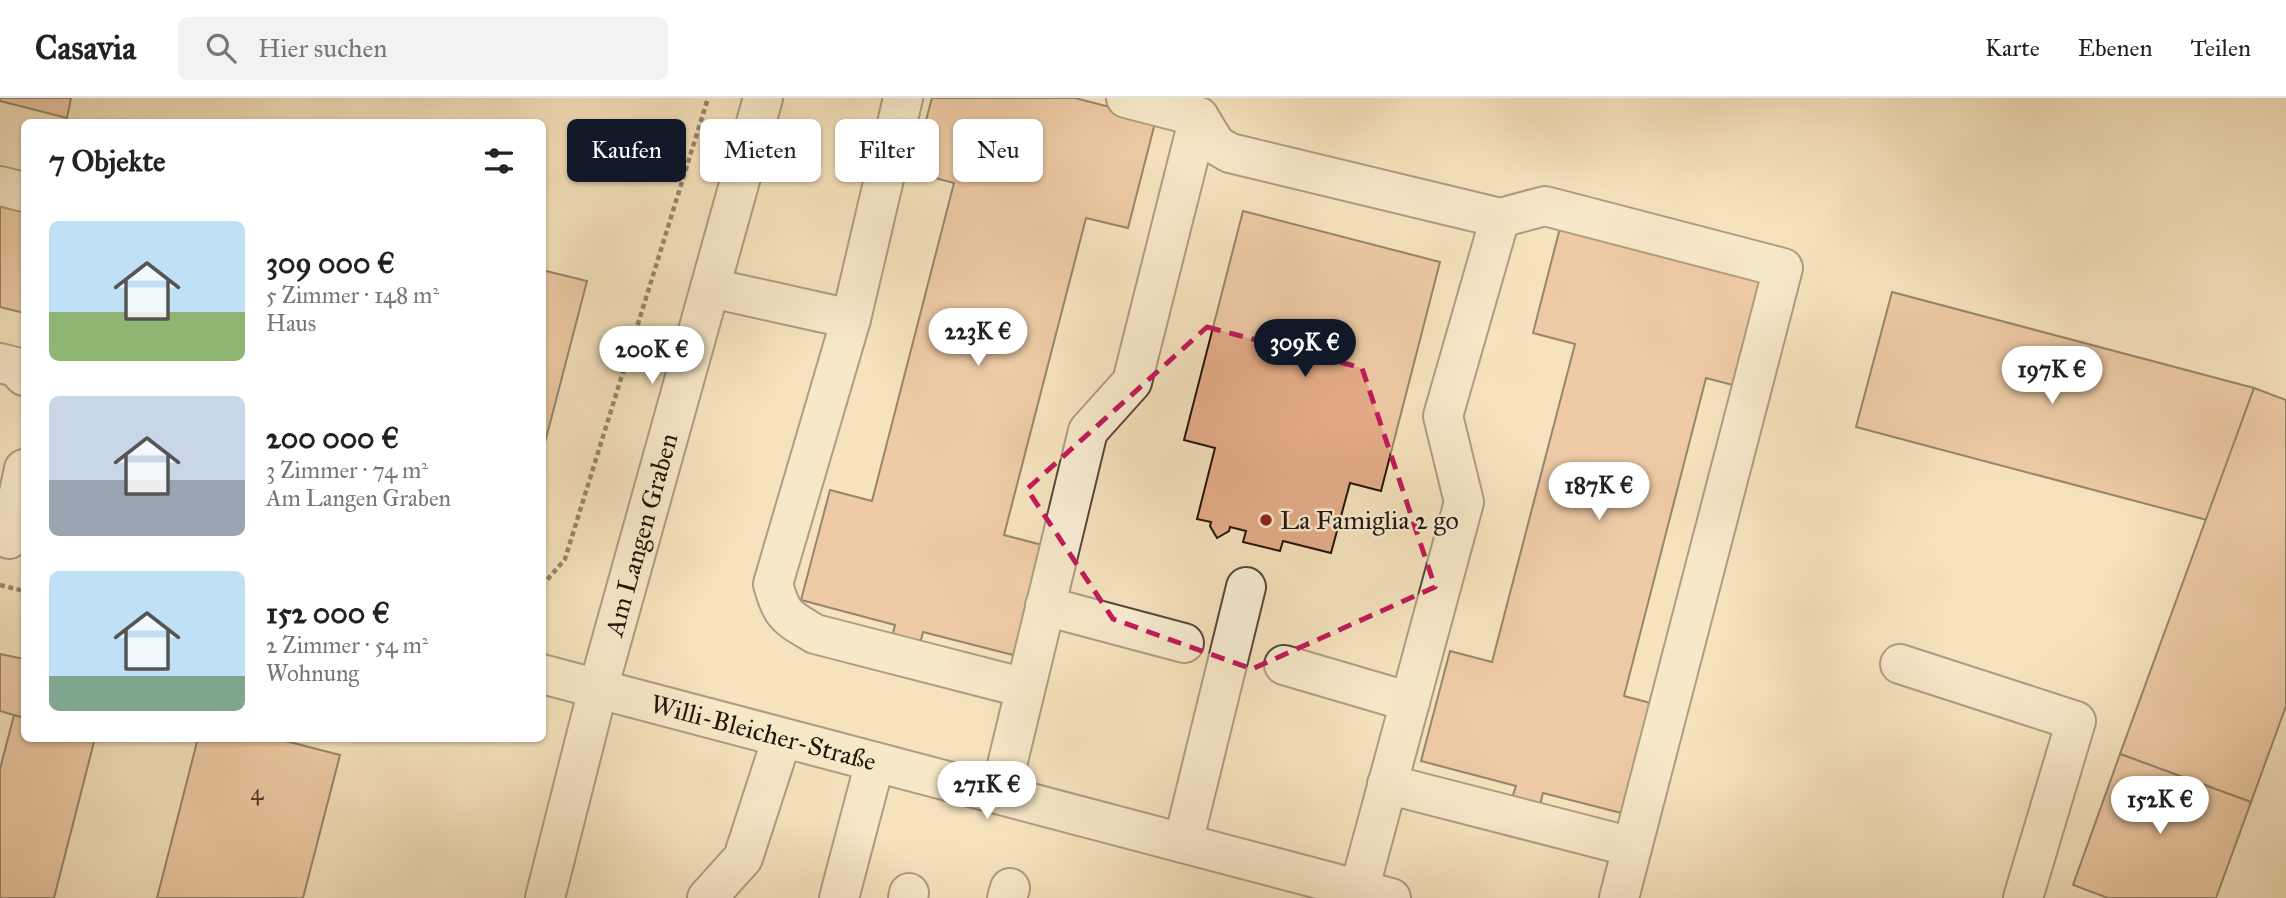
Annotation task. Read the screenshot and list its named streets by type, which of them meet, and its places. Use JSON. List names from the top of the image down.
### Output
{
  "streets": {
    "street": ["Am Langen Graben", "Willi-Bleicher-Straße"]
  },
  "crossings": [
    ["Am Langen Graben", "Willi-Bleicher-Straße"]
  ],
  "places": ["La Famiglia 2 go"],
  "house_numbers": ["4"],
  "page": {
    "header": "Casavia",
    "search": "Hier suchen",
    "nav": ["Karte", "Ebenen", "Teilen"],
    "chip": [
      "Kaufen",
      "Mieten",
      "Filter",
      "Neu"
    ],
    "heading": "7 Objekte",
    "list": [
      {
        "name": "309 000 €",
        "note": "5 Zimmer · 148 m² · Haus"
      },
      {
        "name": "200 000 €",
        "note": "3 Zimmer · 74 m² · Am Langen Graben"
      },
      {
        "name": "152 000 €",
        "note": "2 Zimmer · 54 m² · Wohnung"
      }
    ],
    "price": [
      "223K €",
      "309K €",
      "200K €",
      "197K €",
      "187K €",
      "271K €",
      "152K €"
    ]
  }
}
